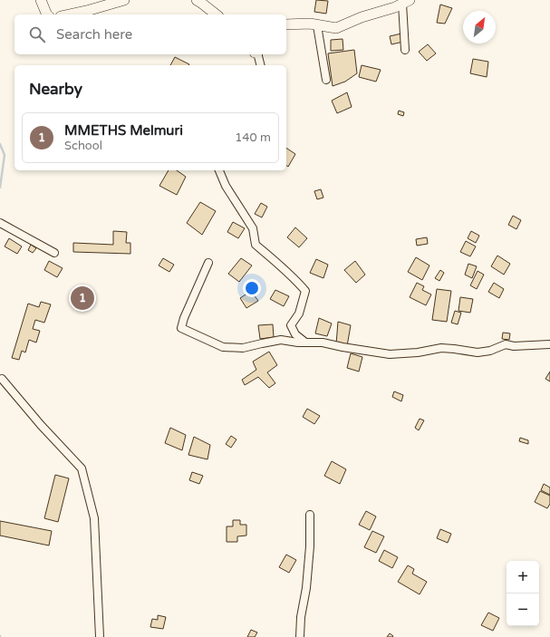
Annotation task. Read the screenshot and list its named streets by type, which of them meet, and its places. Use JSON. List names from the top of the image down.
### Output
{
  "north": "top right",
  "page": {
    "search": "Search here",
    "heading": "Nearby",
    "list": [
      {
        "mark": "1",
        "name": "MMETHS Melmuri",
        "note": "School",
        "value": "140 m"
      }
    ],
    "pins": "1",
    "map_buttons": ["+", "−"]
  }
}
